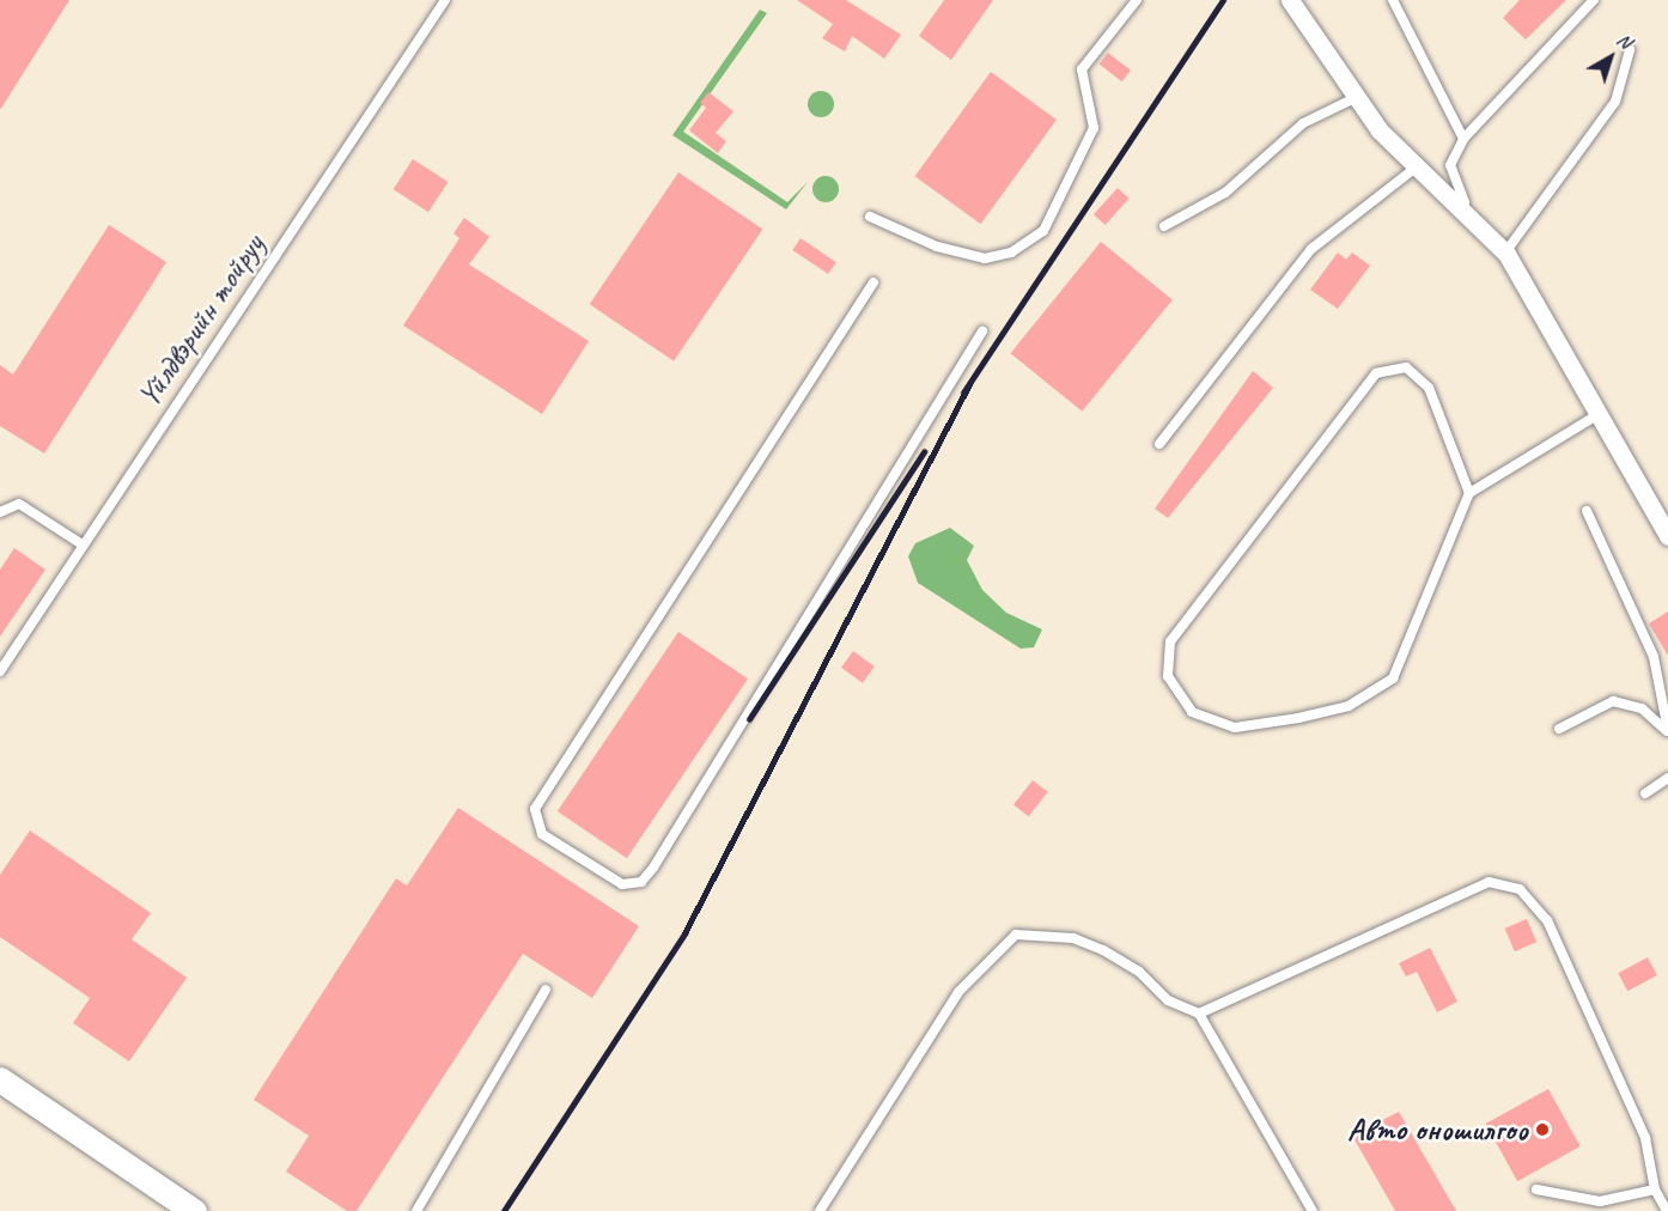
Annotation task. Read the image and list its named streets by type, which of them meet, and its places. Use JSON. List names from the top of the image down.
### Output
{
  "streets": {
    "lane": ["Үйлдвэрийн тойруу"]
  },
  "places": ["Авто оношилгоо"],
  "north": "top right"
}
